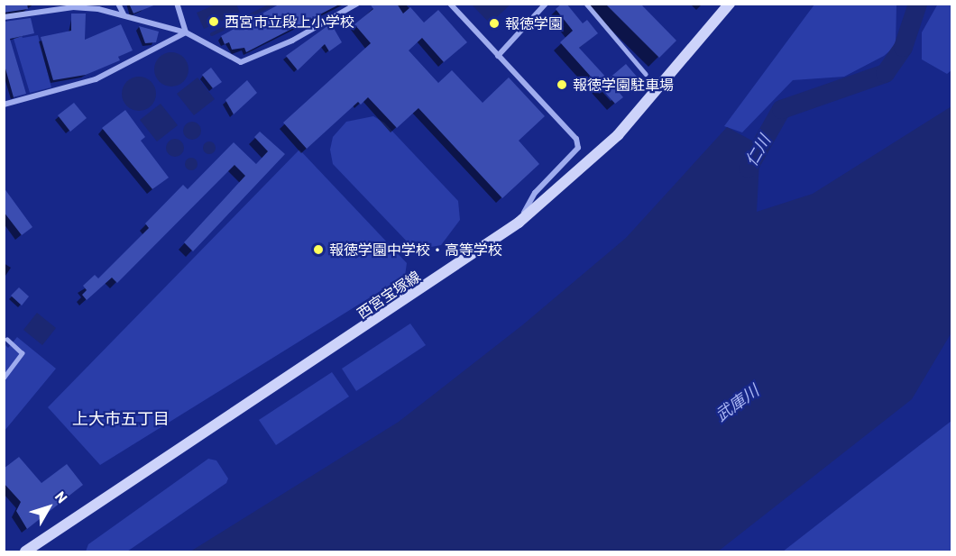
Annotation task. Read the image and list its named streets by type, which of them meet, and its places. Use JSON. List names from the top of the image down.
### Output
{
  "streets": {
    "main road": ["西宮宝塚線"]
  },
  "districts": ["上大市五丁目"],
  "water": ["仁川", "武庫川"],
  "places": [
    "西宮市立段上小学校",
    "報徳学園",
    "報徳学園駐車場",
    "報徳学園中学校・高等学校"
  ],
  "north": "top right"
}
